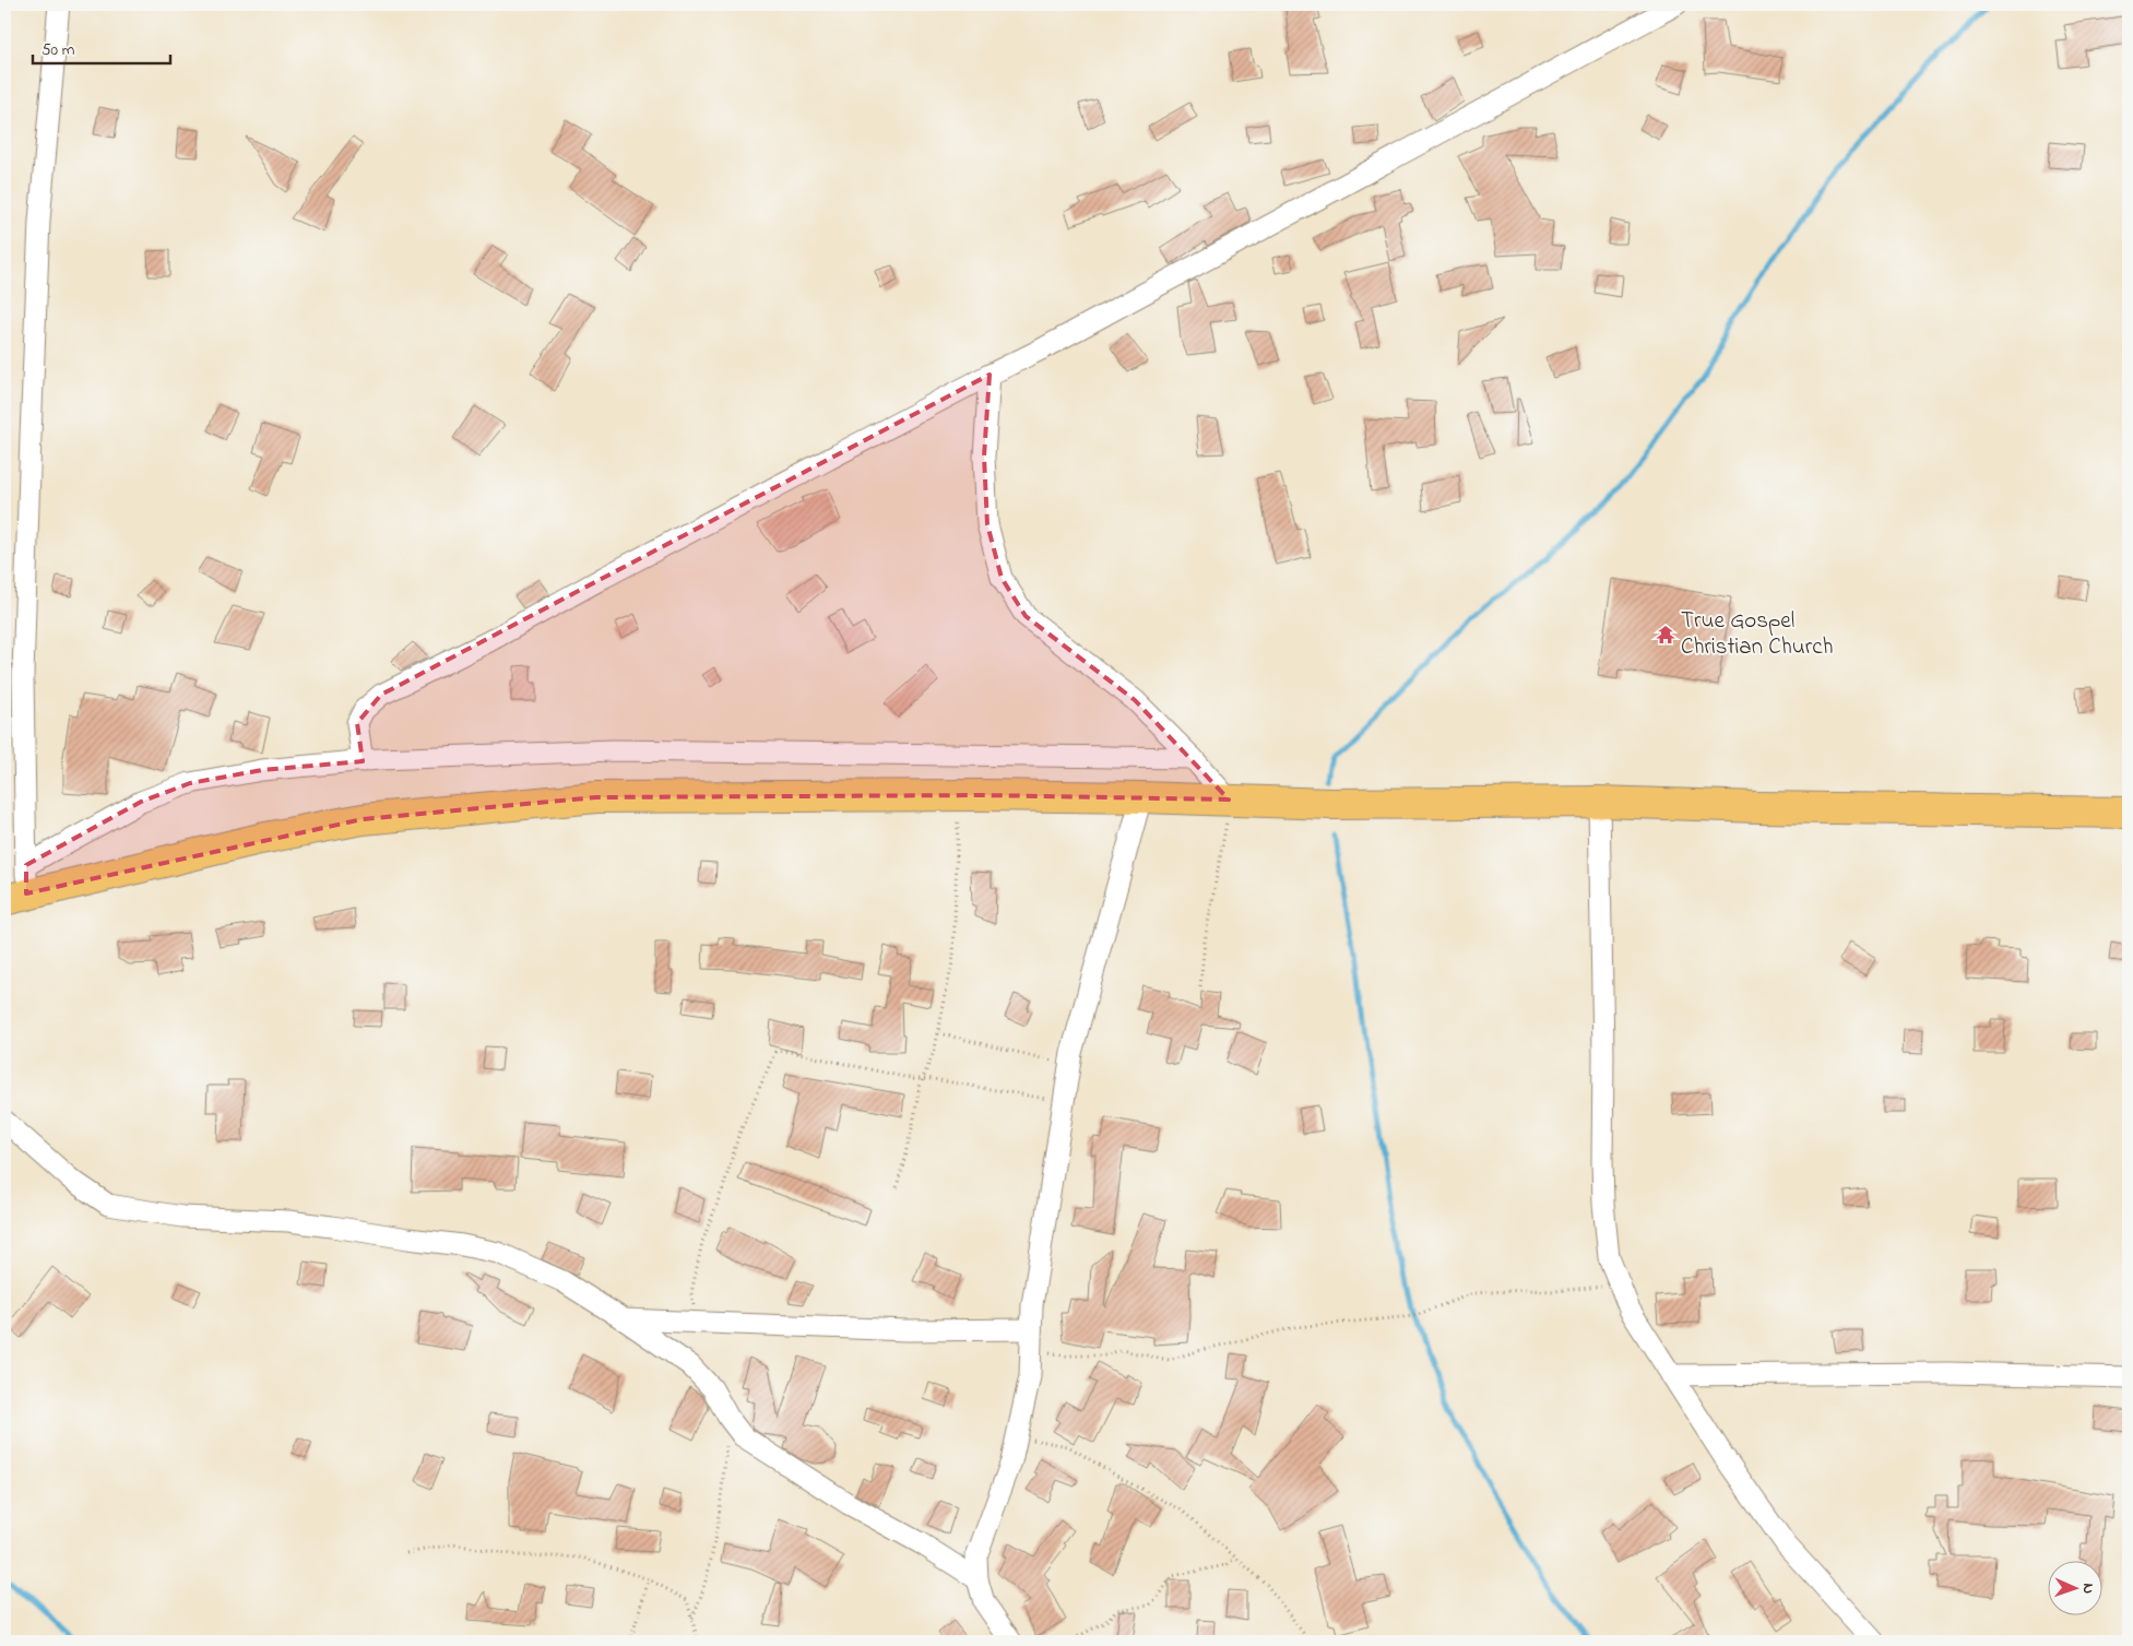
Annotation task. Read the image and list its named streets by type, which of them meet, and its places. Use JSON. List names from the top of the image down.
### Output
{
  "places": {
    "temple": ["True Gospel Christian Church"]
  },
  "scale_bar": "50 m",
  "north": "right"
}
